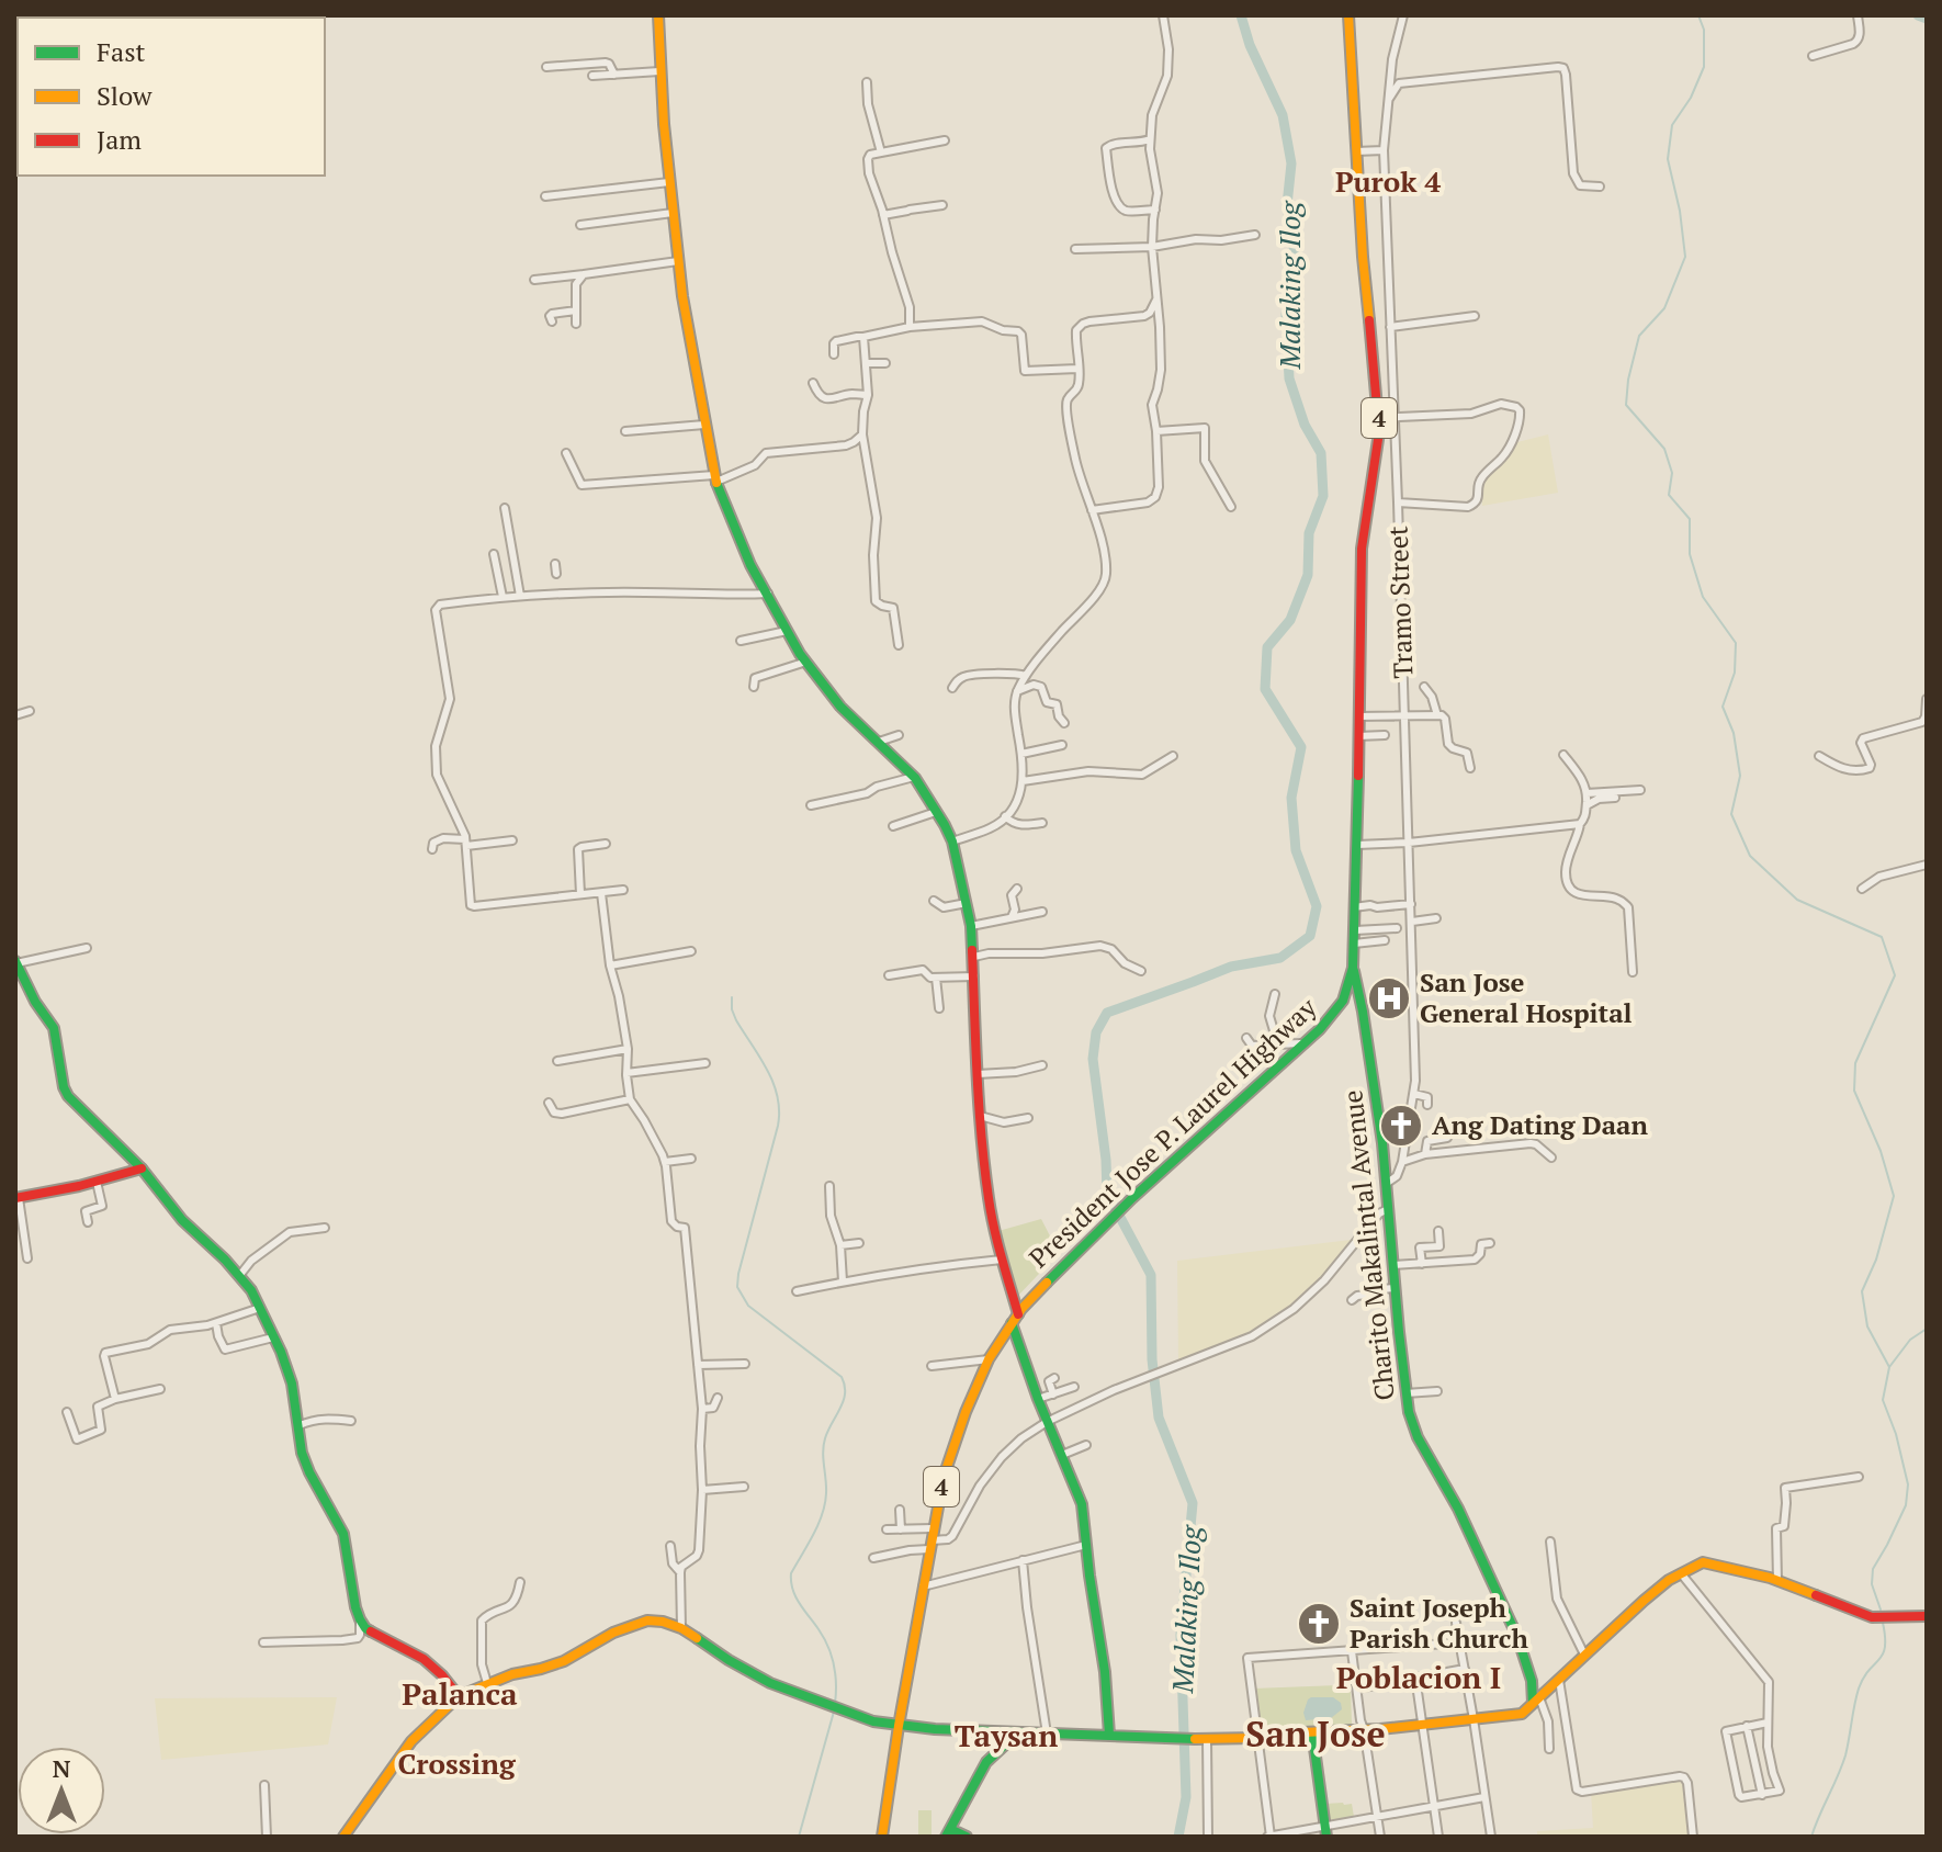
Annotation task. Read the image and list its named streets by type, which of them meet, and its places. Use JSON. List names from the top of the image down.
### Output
{
  "streets": {
    "main road": ["4", "President Jose P. Laurel Highway", "Charito Makalintal Avenue"],
    "street": ["Tramo Street"]
  },
  "crossings": [
    ["Tramo Street", "Charito Makalintal Avenue"],
    ["President Jose P. Laurel Highway", "Charito Makalintal Avenue"]
  ],
  "districts": [
    "Purok 4",
    "Poblacion I",
    "Palanca",
    "San Jose",
    "Taysan",
    "Crossing"
  ],
  "water": ["Malaking Ilog"],
  "places": {
    "hospital": ["San Jose General Hospital"],
    "church": ["Ang Dating Daan", "Saint Joseph Parish Church"]
  },
  "legend": ["Fast", "Slow", "Jam"],
  "north": "top"
}
